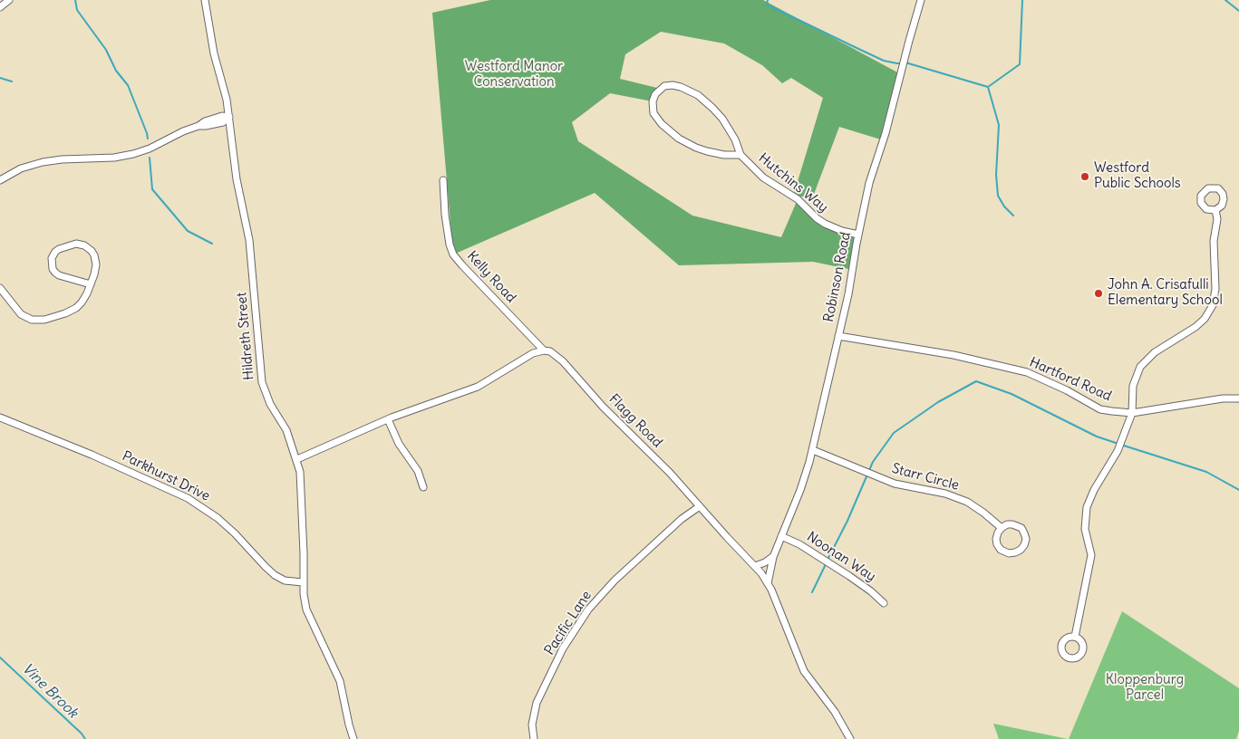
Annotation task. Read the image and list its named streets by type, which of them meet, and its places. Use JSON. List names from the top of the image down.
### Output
{
  "streets": {
    "street": [
      "Hutchins Way",
      "Kelly Road",
      "Robinson Road",
      "Hildreth Street",
      "Hartford Road",
      "Flagg Road",
      "Parkhurst Drive",
      "Starr Circle",
      "Noonan Way",
      "Pacific Lane"
    ]
  },
  "crossings": [
    ["Hutchins Way", "Robinson Road"],
    ["Kelly Road", "Flagg Road"],
    ["Robinson Road", "Hartford Road"],
    ["Robinson Road", "Flagg Road"],
    ["Robinson Road", "Starr Circle"],
    ["Robinson Road", "Noonan Way"],
    ["Hildreth Street", "Parkhurst Drive"],
    ["Flagg Road", "Pacific Lane"]
  ],
  "water": ["Vine Brook"],
  "parks": ["Westford Manor Conservation", "Kloppenburg Parcel"],
  "places": ["Westford Public Schools", "John A. Crisafulli Elementary School"]
}
